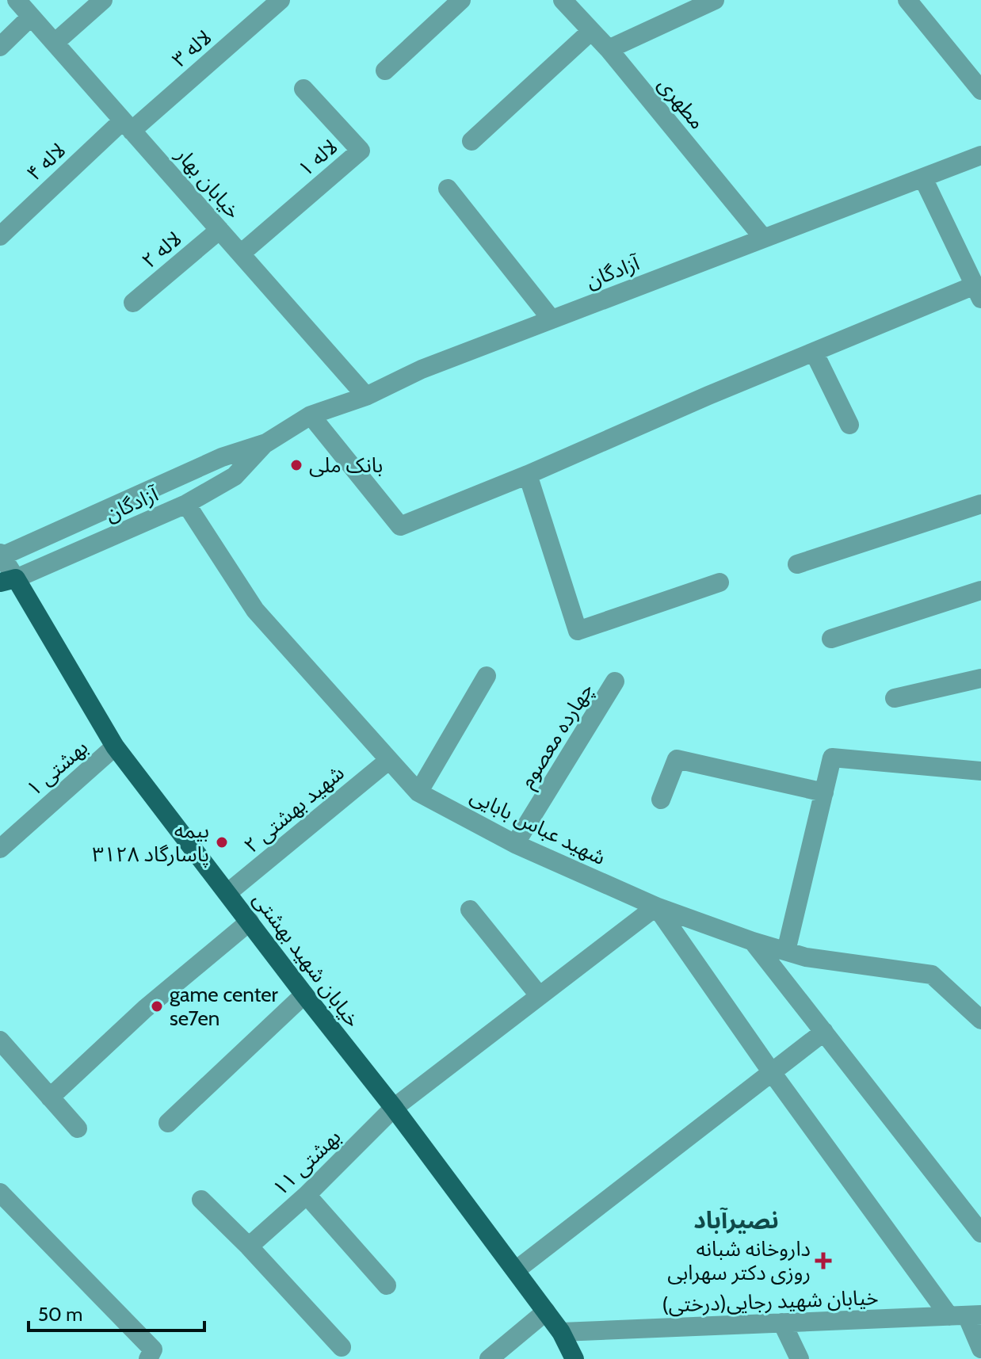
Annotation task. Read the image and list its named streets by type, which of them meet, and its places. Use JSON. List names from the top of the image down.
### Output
{
  "streets": {
    "main road": ["خیابان شهید بهشتی"],
    "street": [
      "لاله ۳",
      "مطهری",
      "لاله ۱",
      "لاله ۴",
      "خیابان بهار",
      "لاله ۲",
      "آزادگان",
      "چهارده معصوم",
      "بهشتی ۱",
      "شهید بهشتی ۲",
      "شهید عباس بابایی",
      "بهشتی ۱۱",
      "خیابان شهید رجایی(درختی)"
    ]
  },
  "crossings": [
    ["لاله ۳", "لاله ۴"],
    ["لاله ۳", "خیابان بهار"],
    ["مطهری", "آزادگان"],
    ["لاله ۱", "خیابان بهار"],
    ["لاله ۴", "خیابان بهار"],
    ["خیابان بهار", "لاله ۲"],
    ["خیابان بهار", "آزادگان"],
    ["آزادگان", "شهید عباس بابایی"],
    ["آزادگان", "خیابان شهید بهشتی"],
    ["چهارده معصوم", "شهید عباس بابایی"],
    ["بهشتی ۱", "خیابان شهید بهشتی"],
    ["شهید بهشتی ۲", "شهید عباس بابایی"],
    ["شهید بهشتی ۲", "خیابان شهید بهشتی"],
    ["شهید عباس بابایی", "بهشتی ۱۱"],
    ["خیابان شهید بهشتی", "بهشتی ۱۱"],
    ["خیابان شهید بهشتی", "خیابان شهید رجایی(درختی)"]
  ],
  "districts": ["نصیرآباد"],
  "places": {
    "other": ["بانک ملی", "بیمه پاسارگاد ۳۱۲۸", "game center se7en"],
    "health": ["داروخانه شبانه روزی دکتر سهرابی"]
  },
  "scale_bar": "50 m"
}
